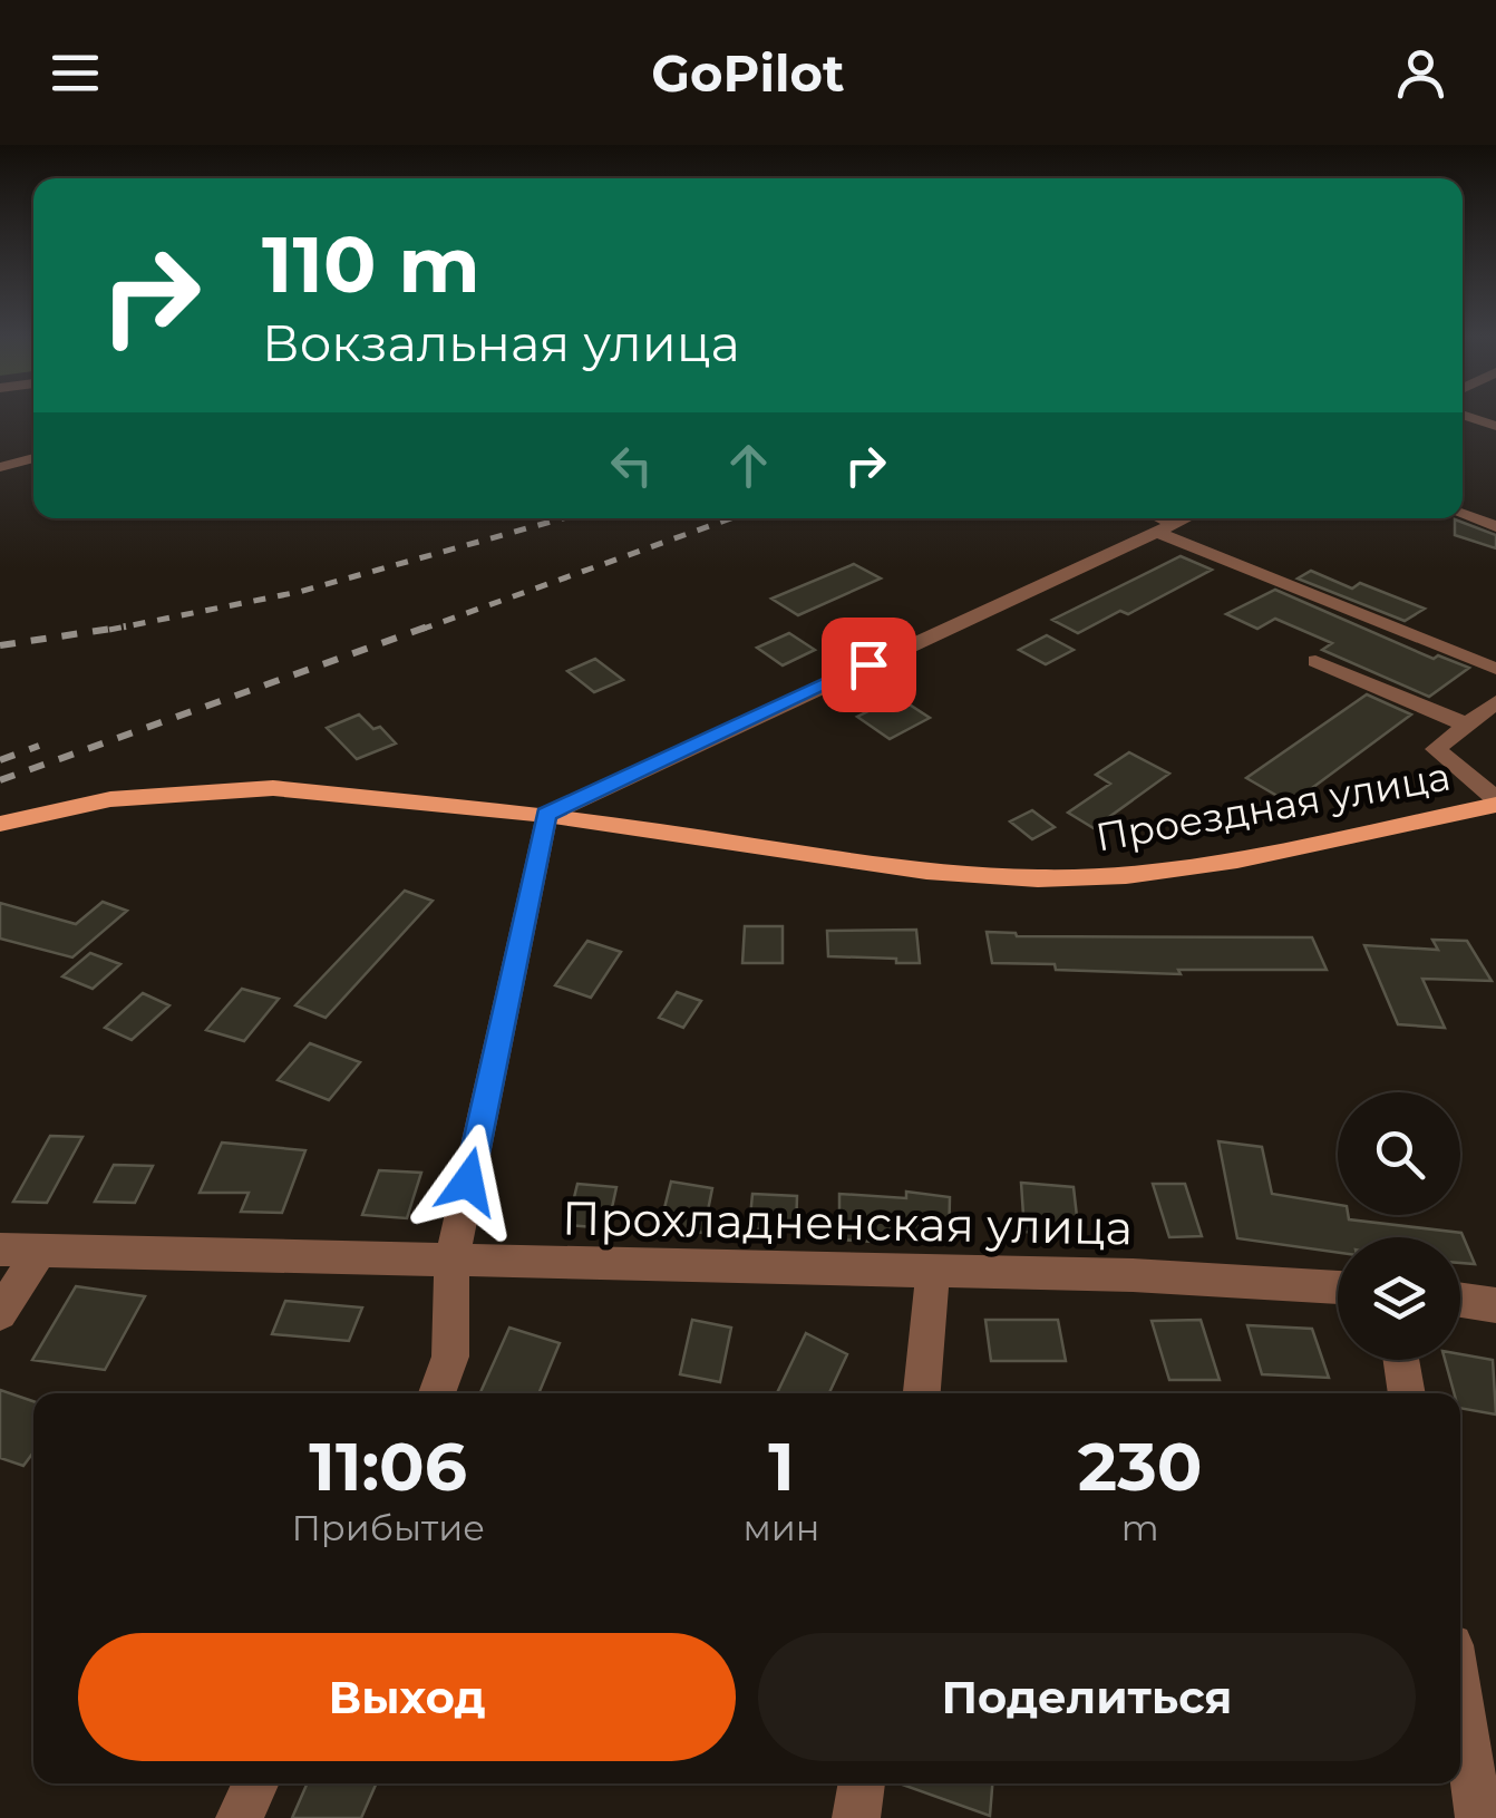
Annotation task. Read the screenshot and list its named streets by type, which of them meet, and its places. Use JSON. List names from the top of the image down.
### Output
{
  "streets": {
    "main road": ["Проездная улица"],
    "street": ["Прохладненская улица"]
  },
  "page": {
    "header": "GoPilot",
    "turn": ["110 m", "Вокзальная улица"],
    "eta": [
      "11:06",
      "Прибытие",
      "1",
      "мин",
      "230",
      "m"
    ],
    "buttons": ["Выход", "Поделиться"]
  }
}
